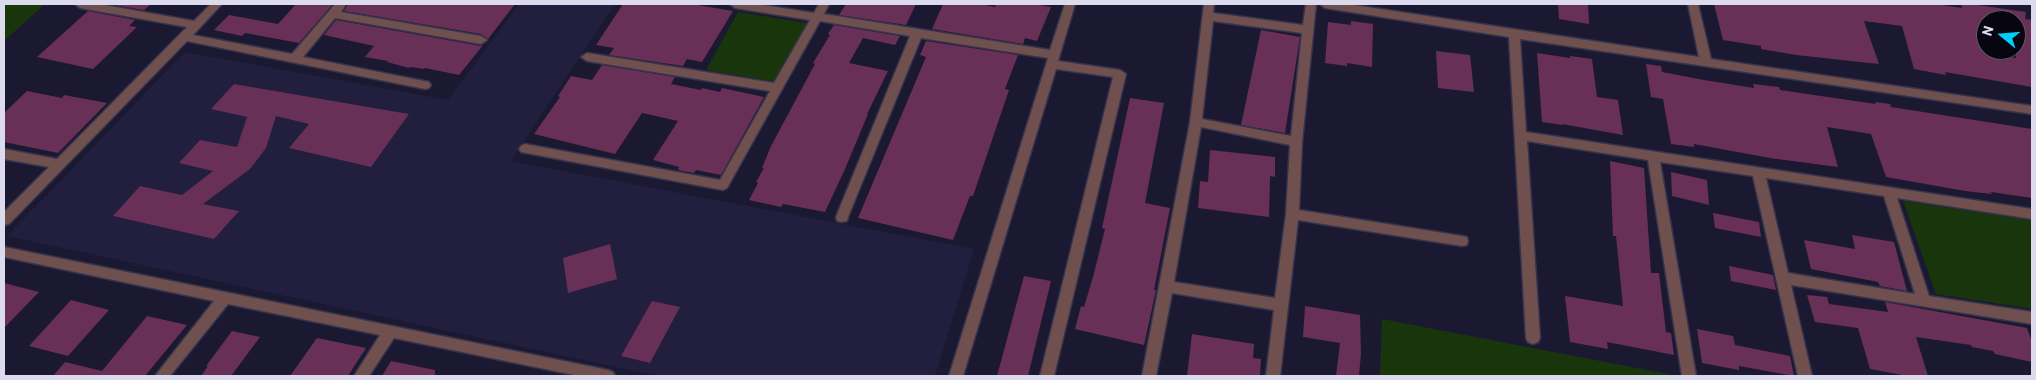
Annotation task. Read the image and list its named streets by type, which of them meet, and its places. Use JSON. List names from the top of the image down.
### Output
{
  "north": "left"
}
